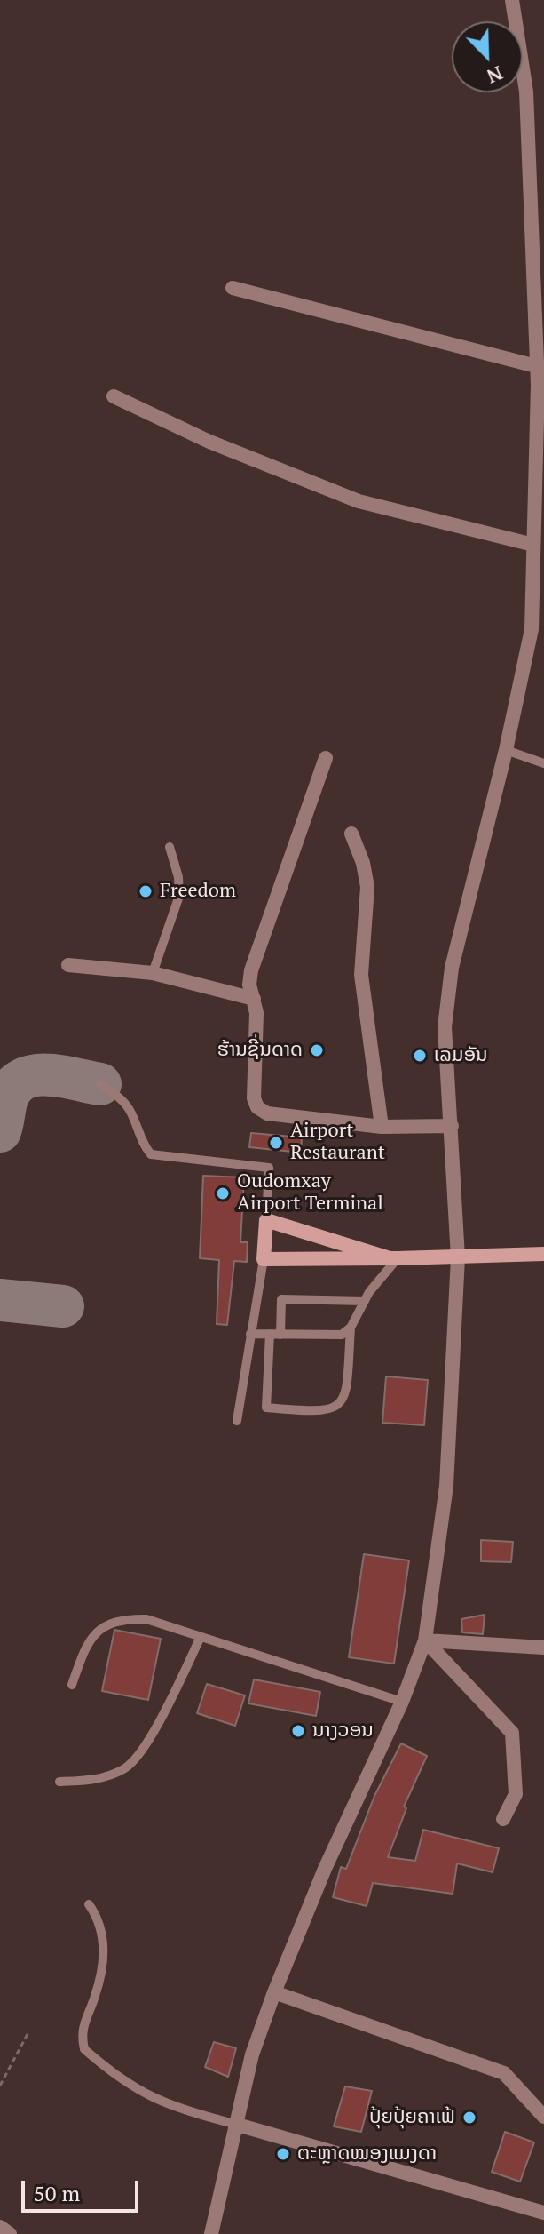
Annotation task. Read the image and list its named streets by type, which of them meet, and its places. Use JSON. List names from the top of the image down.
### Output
{
  "places": [
    "Freedom",
    "ຮ້ານຊີ່ນດາດ",
    "ເລມອັນ",
    "Airport Restaurant",
    "Oudomxay Airport Terminal",
    "ນາງວອນ",
    "ປຸ້ຍປຸ້ຍຄາເຟ້",
    "ຕະຫຼາດໝອງແມງດາ"
  ],
  "scale_bar": "50 m",
  "north": "bottom right"
}
